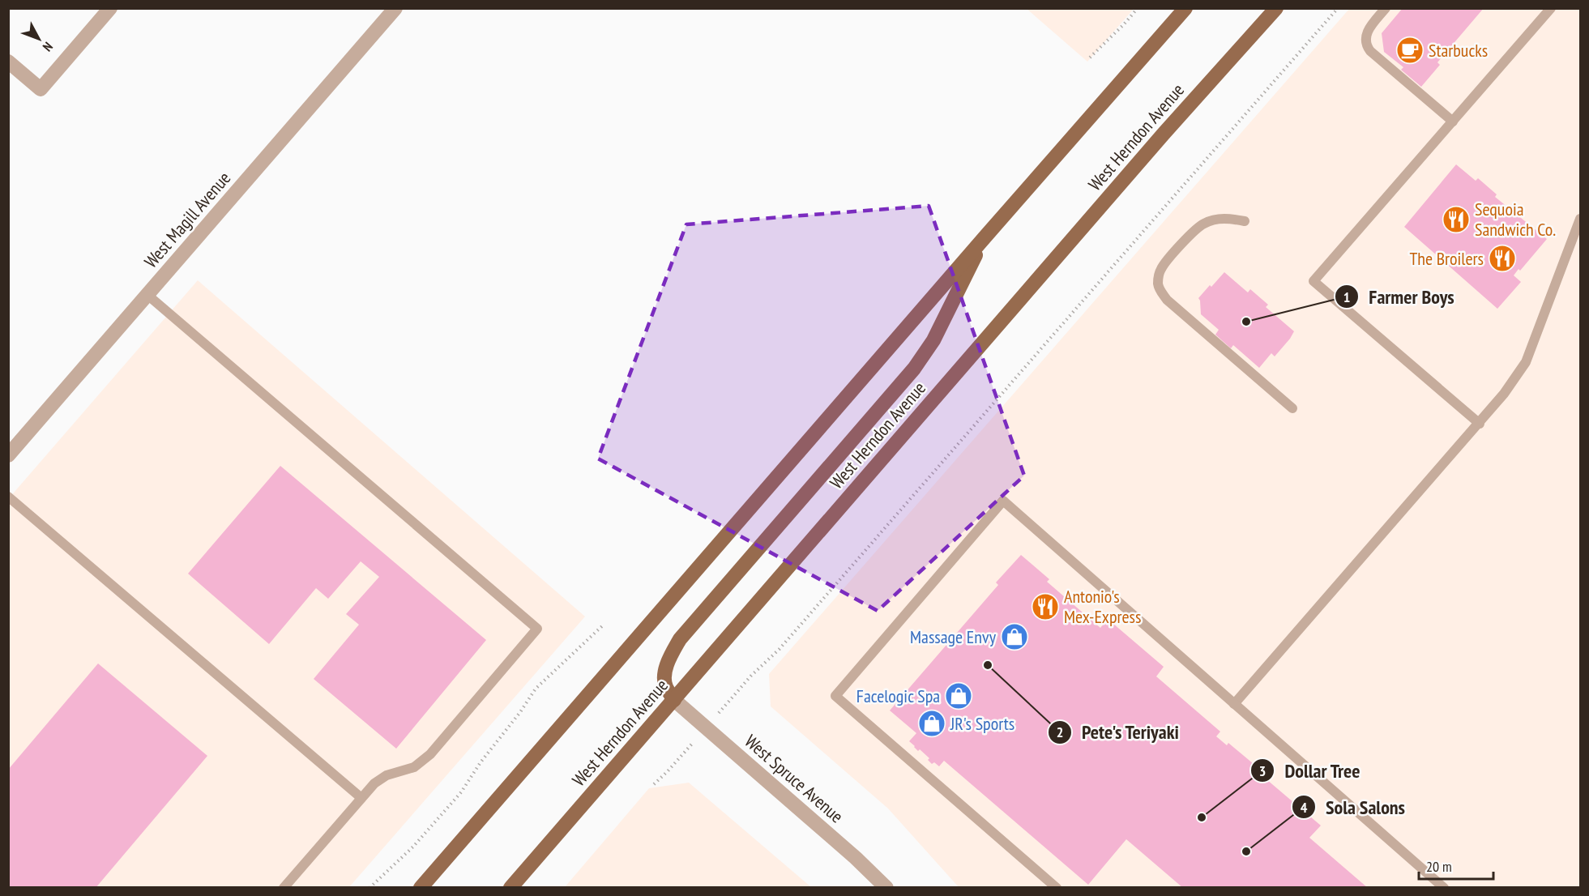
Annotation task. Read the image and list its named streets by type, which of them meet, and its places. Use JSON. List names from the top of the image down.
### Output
{
  "streets": {
    "main road": ["West Herndon Avenue"],
    "street": ["West Magill Avenue", "West Spruce Avenue"]
  },
  "crossings": [
    ["West Herndon Avenue", "West Spruce Avenue"]
  ],
  "places": {
    "cafe": ["Starbucks"],
    "restaurant": ["Sequoia Sandwich Co.", "The Broilers", "Antonio's Mex-Express"],
    "other": [
      "Farmer Boys",
      "Pete's Teriyaki",
      "Dollar Tree",
      "Sola Salons"
    ],
    "shop": ["Massage Envy", "Facelogic Spa", "JR's Sports"]
  },
  "scale_bar": "20 m",
  "north": "bottom right"
}
